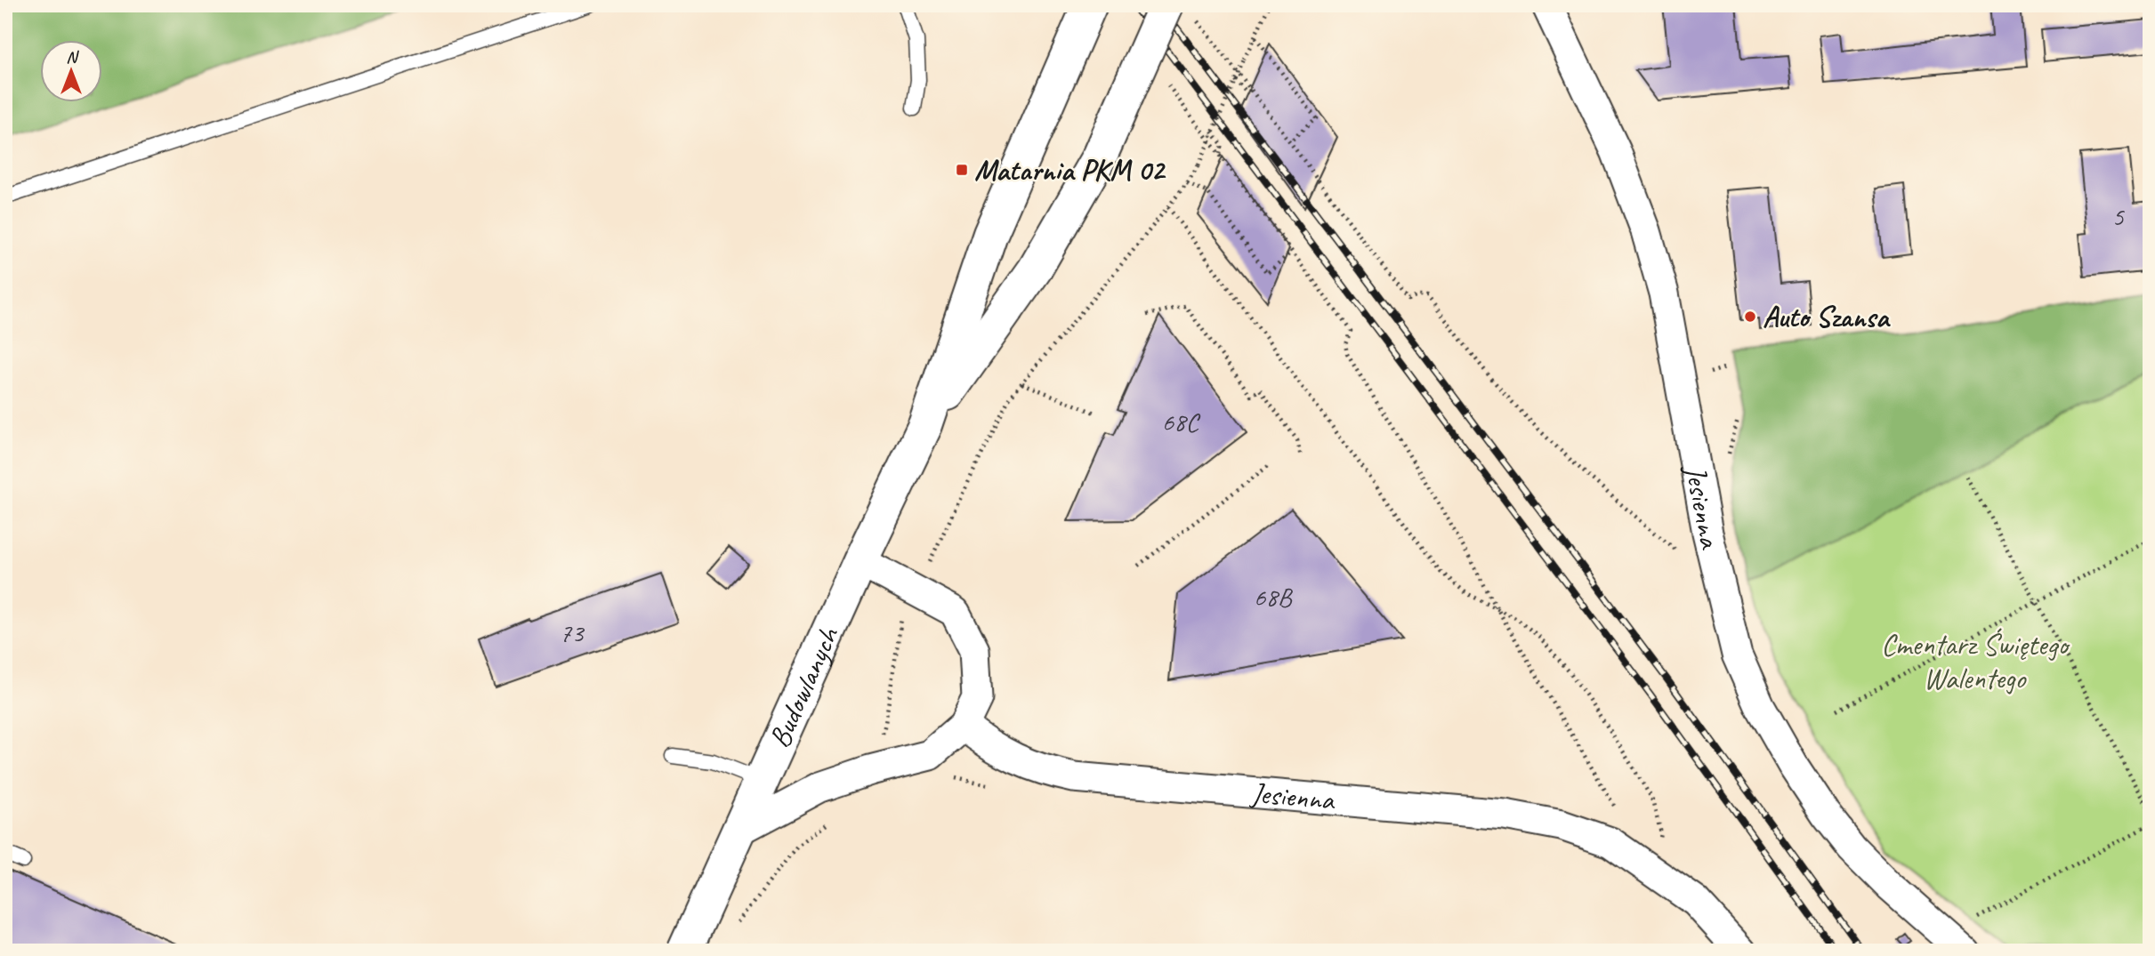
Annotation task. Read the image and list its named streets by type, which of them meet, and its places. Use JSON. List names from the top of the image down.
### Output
{
  "streets": {
    "main road": ["Budowlanych"],
    "street": ["Jesienna"]
  },
  "parks": ["Cmentarz Świętego Walentego"],
  "places": {
    "transit": ["Matarnia PKM 02"],
    "other": ["Auto Szansa"]
  },
  "house_numbers": [
    "5",
    "68C",
    "68B",
    "73"
  ],
  "north": "top"
}
